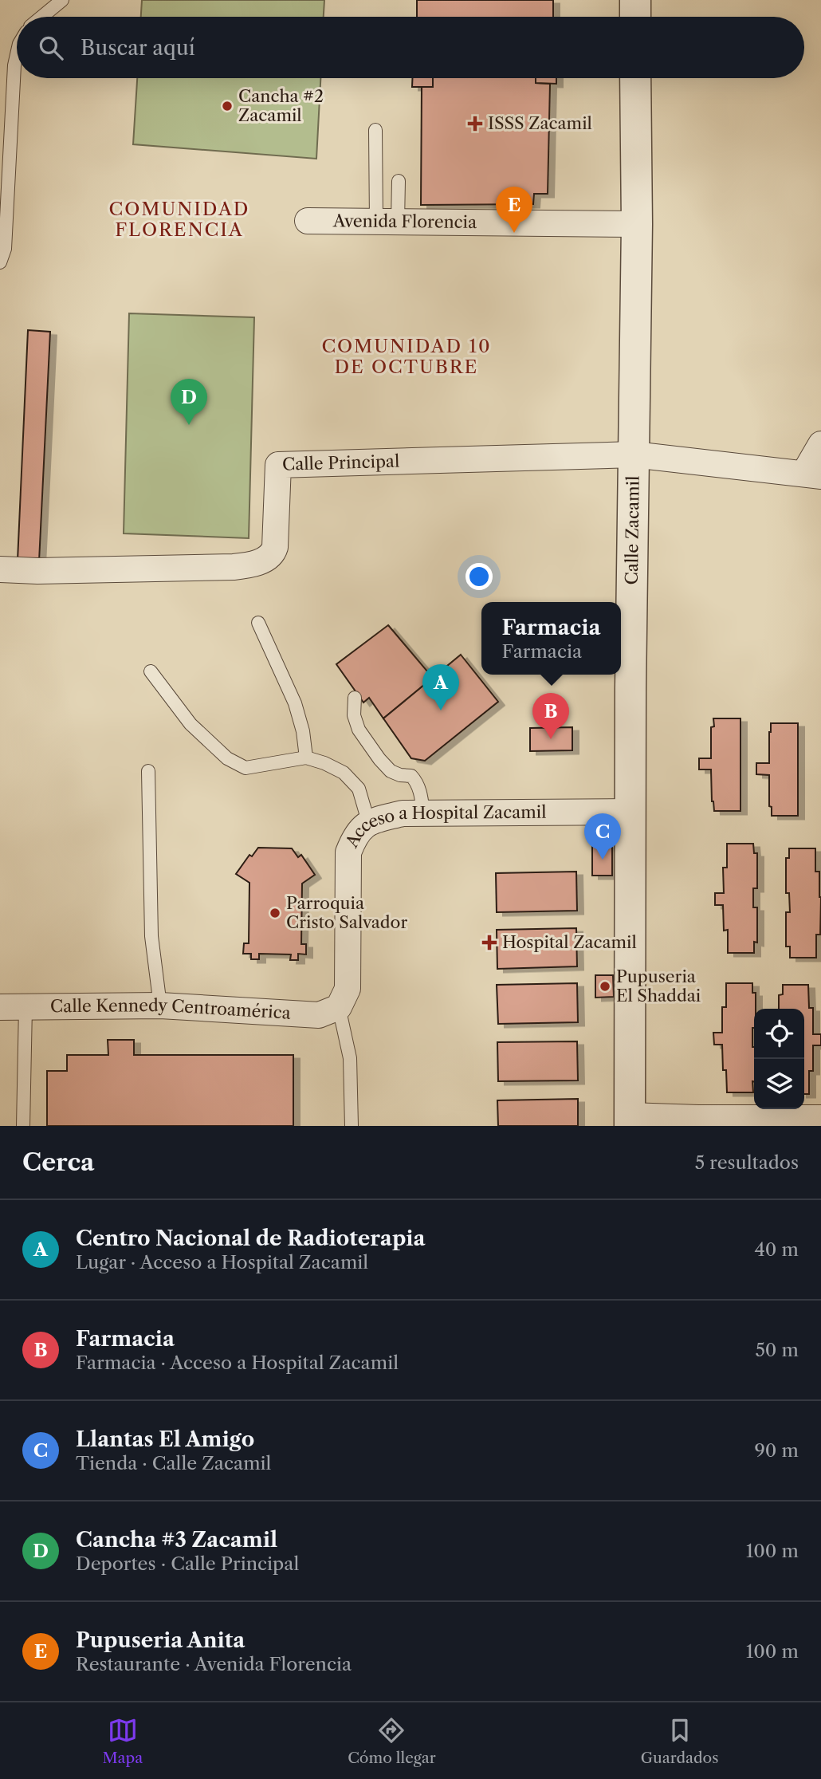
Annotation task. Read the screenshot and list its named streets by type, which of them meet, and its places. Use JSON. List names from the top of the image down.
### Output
{
  "streets": {
    "street": [
      "Avenida Florencia",
      "Calle Principal",
      "Calle Zacamil",
      "Acceso a Hospital Zacamil",
      "Calle Kennedy Centroamérica"
    ]
  },
  "crossings": [
    ["Avenida Florencia", "Calle Zacamil"],
    ["Calle Principal", "Calle Zacamil"],
    ["Calle Zacamil", "Acceso a Hospital Zacamil"],
    ["Acceso a Hospital Zacamil", "Calle Kennedy Centroamérica"]
  ],
  "districts": ["COMUNIDAD FLORENCIA", "COMUNIDAD 10 DE OCTUBRE"],
  "places": {
    "other": ["Cancha #2 Zacamil", "Parroquia Cristo Salvador", "Pupuseria El Shaddai"],
    "health": ["ISSS Zacamil", "Hospital Zacamil"]
  },
  "page": {
    "search": "Buscar aquí",
    "pins": [
      "E",
      "D",
      "A",
      "B",
      "C"
    ],
    "popup": ["Farmacia", "Farmacia"],
    "heading": ["Cerca", "5 resultados"],
    "list": [
      {
        "mark": "A",
        "name": "Centro Nacional de Radioterapia",
        "note": "Lugar · Acceso a Hospital Zacamil",
        "value": "40 m"
      },
      {
        "mark": "B",
        "name": "Farmacia",
        "note": "Farmacia · Acceso a Hospital Zacamil",
        "value": "50 m"
      },
      {
        "mark": "C",
        "name": "Llantas El Amigo",
        "note": "Tienda · Calle Zacamil",
        "value": "90 m"
      },
      {
        "mark": "D",
        "name": "Cancha #3 Zacamil",
        "note": "Deportes · Calle Principal",
        "value": "100 m"
      },
      {
        "mark": "E",
        "name": "Pupuseria Anita",
        "note": "Restaurante · Avenida Florencia",
        "value": "100 m"
      }
    ],
    "nav": ["Mapa", "Cómo llegar", "Guardados"]
  }
}
